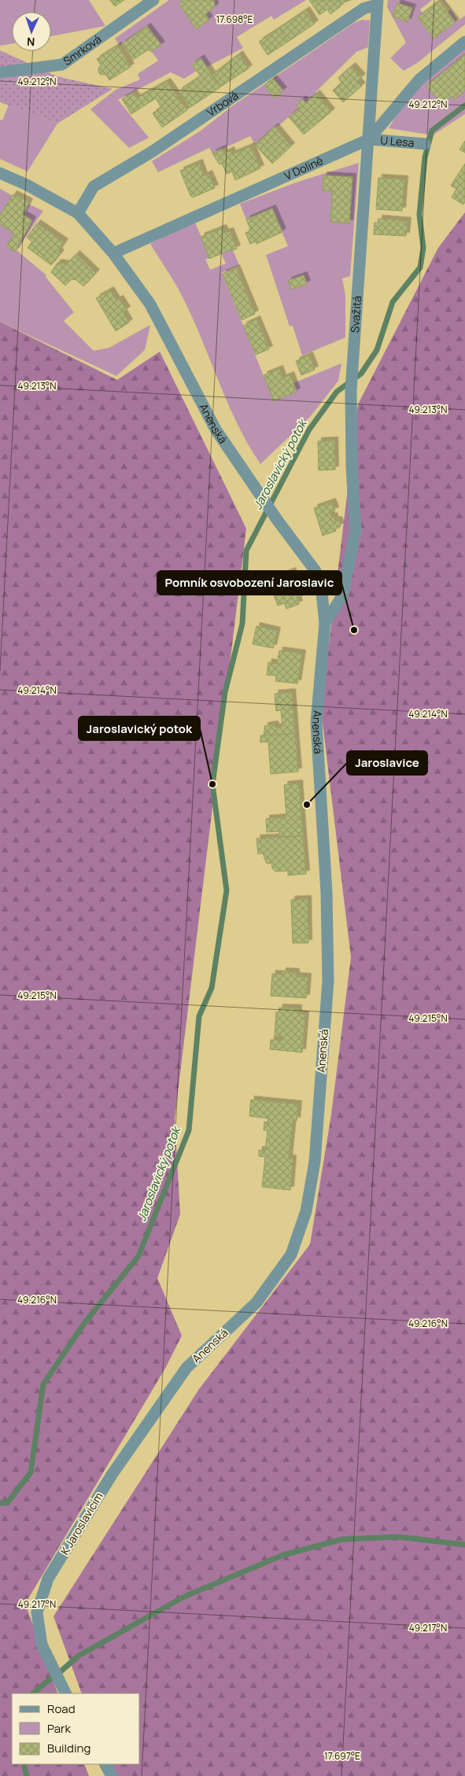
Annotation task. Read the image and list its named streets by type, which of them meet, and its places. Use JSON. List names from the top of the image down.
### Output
{
  "streets": {
    "street": [
      "Smrková",
      "Vrbová",
      "U Lesa",
      "V Dolině",
      "Svažitá",
      "Anenská",
      "K Jaroslavicím"
    ]
  },
  "crossings": [
    ["Vrbová", "Svažitá"],
    ["Vrbová", "Anenská"],
    ["U Lesa", "V Dolině"],
    ["U Lesa", "Svažitá"],
    ["V Dolině", "Svažitá"],
    ["V Dolině", "Anenská"],
    ["Svažitá", "Anenská"],
    ["Anenská", "K Jaroslavicím"]
  ],
  "water": ["Jaroslavický potok"],
  "places": ["Pomník osvobození Jaroslavic", "Jaroslavický potok", "Jaroslavice"],
  "legend": ["Road", "Park", "Building"],
  "north": "bottom",
  "coordinates": [
    "17.698°E",
    "49.212°N",
    "49.213°N",
    "49.214°N",
    "49.215°N",
    "49.216°N",
    "49.217°N",
    "17.697°E"
  ]
}
